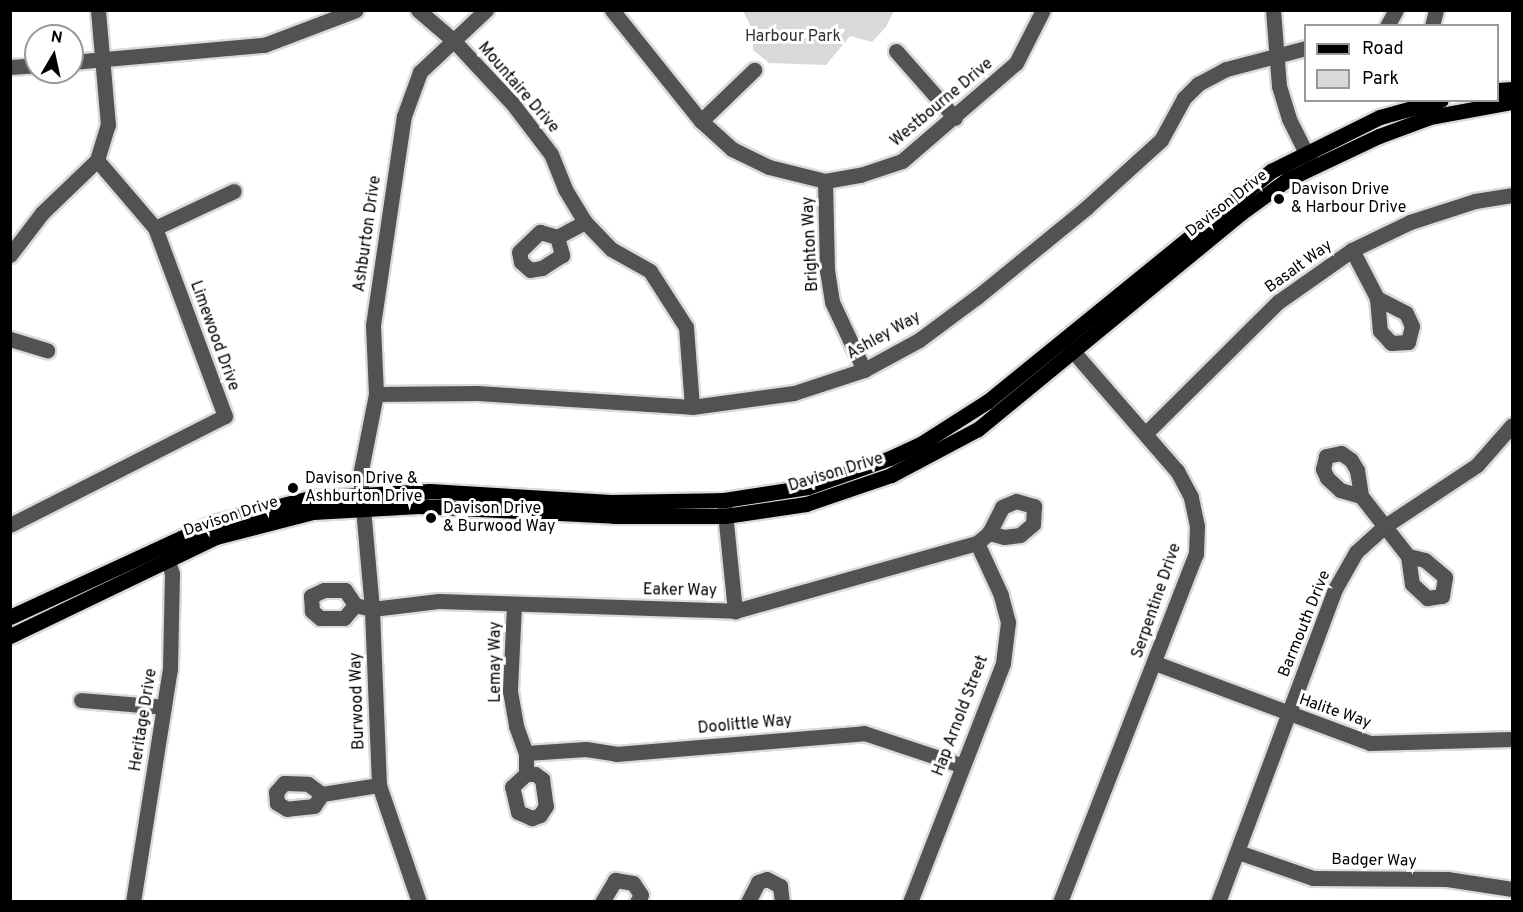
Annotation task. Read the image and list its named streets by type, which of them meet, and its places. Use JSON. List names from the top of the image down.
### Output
{
  "streets": {
    "main road": ["Davison Drive"],
    "street": [
      "Mountaire Drive",
      "Westbourne Drive",
      "Ashburton Drive",
      "Brighton Way",
      "Basalt Way",
      "Limewood Drive",
      "Ashley Way",
      "Eaker Way",
      "Serpentine Drive",
      "Barmouth Drive",
      "Lemay Way",
      "Burwood Way",
      "Halite Way",
      "Hap Arnold Street",
      "Heritage Drive",
      "Doolittle Way",
      "Badger Way"
    ]
  },
  "crossings": [
    ["Mountaire Drive", "Ashburton Drive"],
    ["Mountaire Drive", "Ashley Way"],
    ["Westbourne Drive", "Brighton Way"],
    ["Davison Drive", "Ashburton Drive"],
    ["Davison Drive", "Serpentine Drive"],
    ["Davison Drive", "Burwood Way"],
    ["Davison Drive", "Heritage Drive"],
    ["Ashburton Drive", "Ashley Way"],
    ["Ashburton Drive", "Burwood Way"],
    ["Brighton Way", "Ashley Way"],
    ["Basalt Way", "Serpentine Drive"],
    ["Eaker Way", "Lemay Way"],
    ["Eaker Way", "Burwood Way"],
    ["Eaker Way", "Hap Arnold Street"],
    ["Serpentine Drive", "Halite Way"],
    ["Barmouth Drive", "Halite Way"],
    ["Barmouth Drive", "Badger Way"],
    ["Lemay Way", "Doolittle Way"],
    ["Hap Arnold Street", "Doolittle Way"]
  ],
  "parks": ["Harbour Park"],
  "places": ["Davison Drive & Harbour Drive", "Davison Drive & Ashburton Drive", "Davison Drive & Burwood Way"],
  "legend": ["Road", "Park"],
  "north": "top"
}
